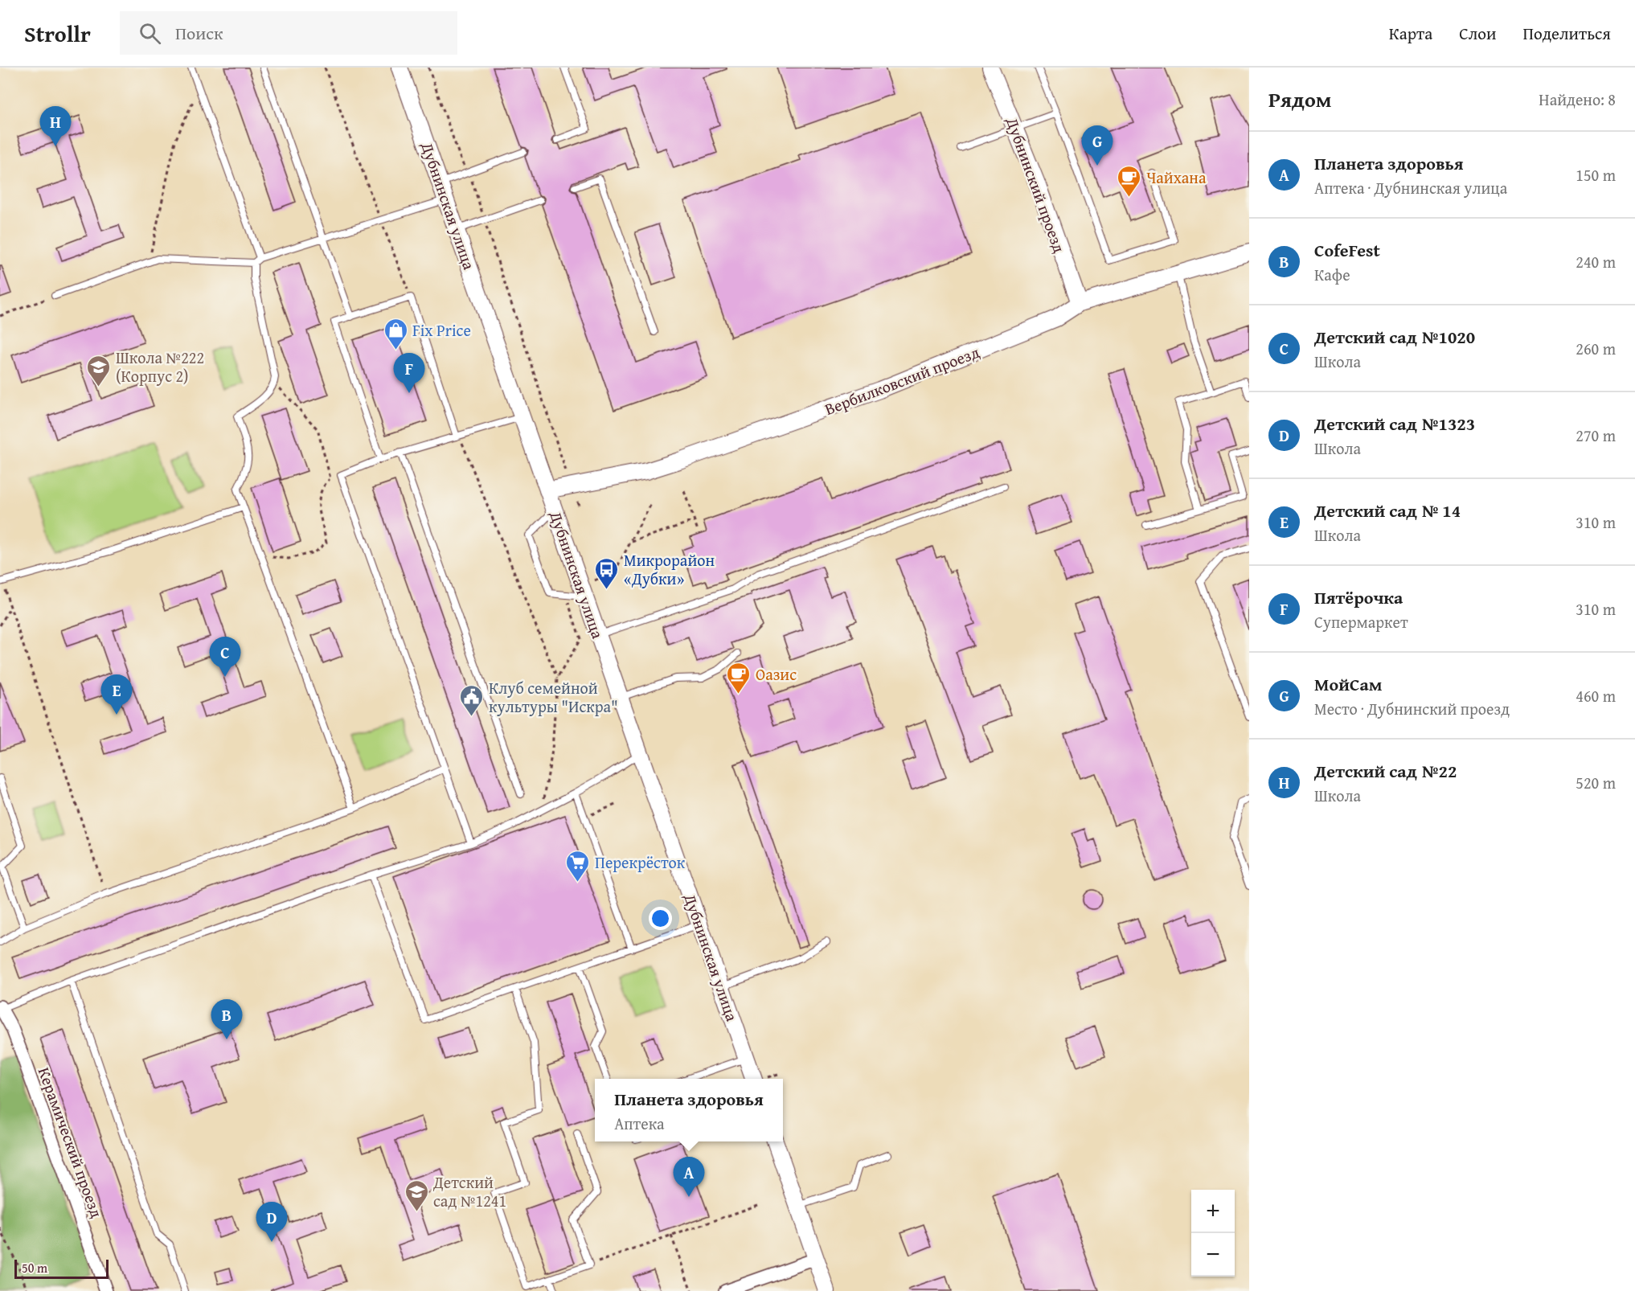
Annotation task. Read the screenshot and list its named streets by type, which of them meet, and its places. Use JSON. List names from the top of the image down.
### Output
{
  "streets": {
    "street": [
      "Дубнинский проезд",
      "Дубнинская улица",
      "Вербилковский проезд",
      "Керамический проезд"
    ]
  },
  "crossings": [
    ["Дубнинский проезд", "Вербилковский проезд"],
    ["Дубнинская улица", "Вербилковский проезд"]
  ],
  "places": {
    "cafe": ["Чайхана", "Оазис"],
    "shop": ["Fix Price"],
    "school or university": ["Школа №222 (Корпус 2)", "Детский сад №1241"],
    "bus stop": ["Микрорайон «Дубки»"],
    "public building": ["Клуб семейной культуры \"Искра\""],
    "supermarket": ["Перекрёсток"]
  },
  "scale_bar": "50 m",
  "page": {
    "header": "Strollr",
    "search": "Поиск",
    "nav": ["Карта", "Слои", "Поделиться"],
    "heading": ["Рядом", "Найдено: 8"],
    "pins": [
      "H",
      "G",
      "F",
      "C",
      "E",
      "B",
      "A",
      "D"
    ],
    "list": [
      {
        "mark": "A",
        "name": "Планета здоровья",
        "note": "Аптека · Дубнинская улица",
        "value": "150 m"
      },
      {
        "mark": "B",
        "name": "CofeFest",
        "note": "Кафе",
        "value": "240 m"
      },
      {
        "mark": "C",
        "name": "Детский сад №1020",
        "note": "Школа",
        "value": "260 m"
      },
      {
        "mark": "D",
        "name": "Детский сад №1323",
        "note": "Школа",
        "value": "270 m"
      },
      {
        "mark": "E",
        "name": "Детский сад № 14",
        "note": "Школа",
        "value": "310 m"
      },
      {
        "mark": "F",
        "name": "Пятёрочка",
        "note": "Супермаркет",
        "value": "310 m"
      },
      {
        "mark": "G",
        "name": "МойСам",
        "note": "Место · Дубнинский проезд",
        "value": "460 m"
      },
      {
        "mark": "H",
        "name": "Детский сад №22",
        "note": "Школа",
        "value": "520 m"
      }
    ],
    "popup": ["Планета здоровья", "Аптека"],
    "map_buttons": ["+", "−"],
    "scale": "50 m"
  }
}
